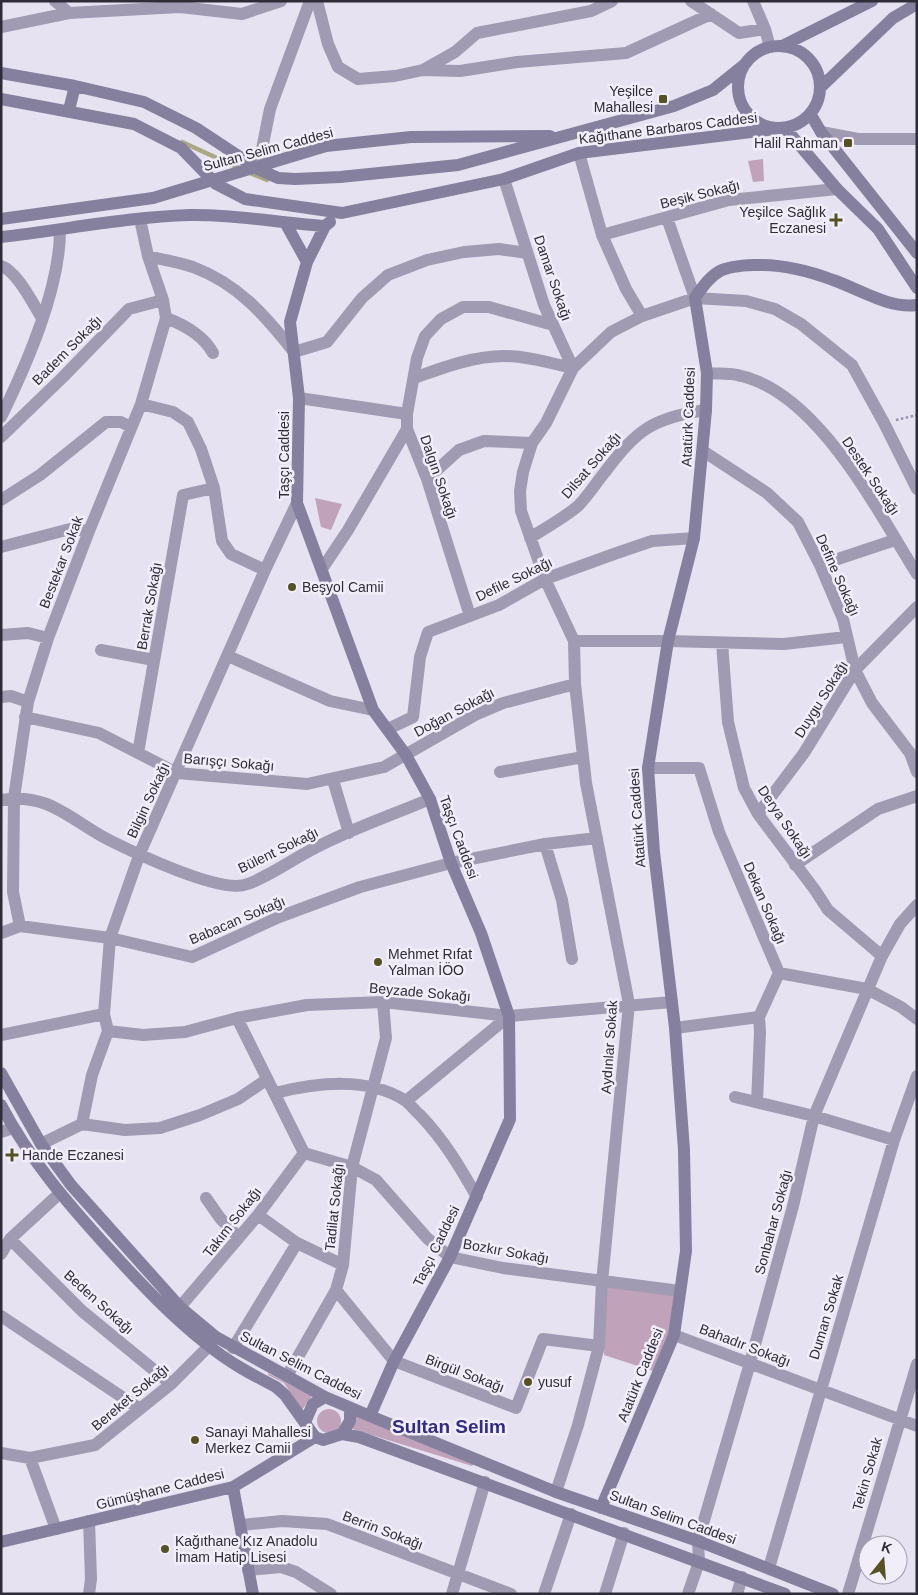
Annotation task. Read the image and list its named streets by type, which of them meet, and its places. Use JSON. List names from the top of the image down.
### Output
{
  "streets": {
    "main road": [
      "Kağıthane Barbaros Caddesi",
      "Sultan Selim Caddesi",
      "Atatürk Caddesi",
      "Taşçı Caddesi",
      "Gümüşhane Caddesi"
    ],
    "street": [
      "Beşik Sokağı",
      "Damar Sokağı",
      "Badem Sokağı",
      "Dilsat Sokağı",
      "Destek Sokağı",
      "Dalgın Sokağı",
      "Bestekar Sokak",
      "Define Sokağı",
      "Defile Sokağı",
      "Berrak Sokağı",
      "Duygu Sokağı",
      "Doğan Sokağı",
      "Barışçı Sokağı",
      "Bilgin Sokağı",
      "Derya Sokağı",
      "Bülent Sokağı",
      "Dekan Sokağı",
      "Babacan Sokağı",
      "Beyzade Sokağı",
      "Aydınlar Sokak",
      "Tadilat Sokağı",
      "Takım Sokağı",
      "Sonbahar Sokağı",
      "Bozkır Sokağı",
      "Beden Sokağı",
      "Duman Sokak",
      "Bahadır Sokağı",
      "Birgül Sokağı",
      "Bereket Sokağı",
      "Tekin Sokak",
      "Berrin Sokağı"
    ]
  },
  "crossings": [
    ["Kağıthane Barbaros Caddesi", "Sultan Selim Caddesi"],
    ["Kağıthane Barbaros Caddesi", "Damar Sokağı"],
    ["Sultan Selim Caddesi", "Atatürk Caddesi"],
    ["Sultan Selim Caddesi", "Taşçı Caddesi"],
    ["Sultan Selim Caddesi", "Aydınlar Sokak"],
    ["Sultan Selim Caddesi", "Tadilat Sokağı"],
    ["Sultan Selim Caddesi", "Takım Sokağı"],
    ["Sultan Selim Caddesi", "Sonbahar Sokağı"],
    ["Sultan Selim Caddesi", "Duman Sokak"],
    ["Sultan Selim Caddesi", "Bereket Sokağı"],
    ["Sultan Selim Caddesi", "Gümüşhane Caddesi"],
    ["Damar Sokağı", "Dalgın Sokağı"],
    ["Badem Sokağı", "Bestekar Sokak"],
    ["Atatürk Caddesi", "Dilsat Sokağı"],
    ["Atatürk Caddesi", "Destek Sokağı"],
    ["Atatürk Caddesi", "Define Sokağı"],
    ["Atatürk Caddesi", "Defile Sokağı"],
    ["Atatürk Caddesi", "Dekan Sokağı"],
    ["Atatürk Caddesi", "Beyzade Sokağı"],
    ["Atatürk Caddesi", "Bozkır Sokağı"],
    ["Atatürk Caddesi", "Bahadır Sokağı"],
    ["Taşçı Caddesi", "Defile Sokağı"],
    ["Taşçı Caddesi", "Doğan Sokağı"],
    ["Taşçı Caddesi", "Barışçı Sokağı"],
    ["Taşçı Caddesi", "Bilgin Sokağı"],
    ["Taşçı Caddesi", "Bülent Sokağı"],
    ["Taşçı Caddesi", "Babacan Sokağı"],
    ["Taşçı Caddesi", "Beyzade Sokağı"],
    ["Taşçı Caddesi", "Bozkır Sokağı"],
    ["Taşçı Caddesi", "Birgül Sokağı"],
    ["Dalgın Sokağı", "Defile Sokağı"],
    ["Bestekar Sokak", "Barışçı Sokağı"],
    ["Bestekar Sokak", "Bülent Sokağı"],
    ["Bestekar Sokak", "Babacan Sokağı"],
    ["Define Sokağı", "Duygu Sokağı"],
    ["Defile Sokağı", "Aydınlar Sokak"],
    ["Berrak Sokağı", "Barışçı Sokağı"],
    ["Duygu Sokağı", "Derya Sokağı"],
    ["Doğan Sokağı", "Barışçı Sokağı"],
    ["Doğan Sokağı", "Aydınlar Sokak"],
    ["Barışçı Sokağı", "Bilgin Sokağı"],
    ["Bilgin Sokağı", "Bülent Sokağı"],
    ["Bilgin Sokağı", "Babacan Sokağı"],
    ["Bilgin Sokağı", "Beyzade Sokağı"],
    ["Derya Sokağı", "Sonbahar Sokağı"],
    ["Babacan Sokağı", "Aydınlar Sokak"],
    ["Beyzade Sokağı", "Aydınlar Sokak"],
    ["Beyzade Sokağı", "Tadilat Sokağı"],
    ["Aydınlar Sokak", "Bozkır Sokağı"],
    ["Aydınlar Sokak", "Birgül Sokağı"],
    ["Tadilat Sokağı", "Bozkır Sokağı"],
    ["Tadilat Sokağı", "Birgül Sokağı"],
    ["Takım Sokağı", "Bozkır Sokağı"],
    ["Sonbahar Sokağı", "Bahadır Sokağı"],
    ["Beden Sokağı", "Bereket Sokağı"],
    ["Duman Sokak", "Bahadır Sokağı"],
    ["Bahadır Sokağı", "Tekin Sokak"]
  ],
  "districts": ["Sultan Selim"],
  "places": {
    "transit": ["Yeşilce Mahallesi", "Halil Rahman"],
    "health": ["Yeşilce Sağlık Eczanesi", "Hande Eczanesi"],
    "other": [
      "Beşyol Camii",
      "Mehmet Rıfat Yalman İÖO",
      "yusuf",
      "Sanayi Mahallesi Merkez Camii",
      "Kağıthane Kız Anadolu İmam Hatip Lisesi"
    ]
  },
  "north": "top"
}
